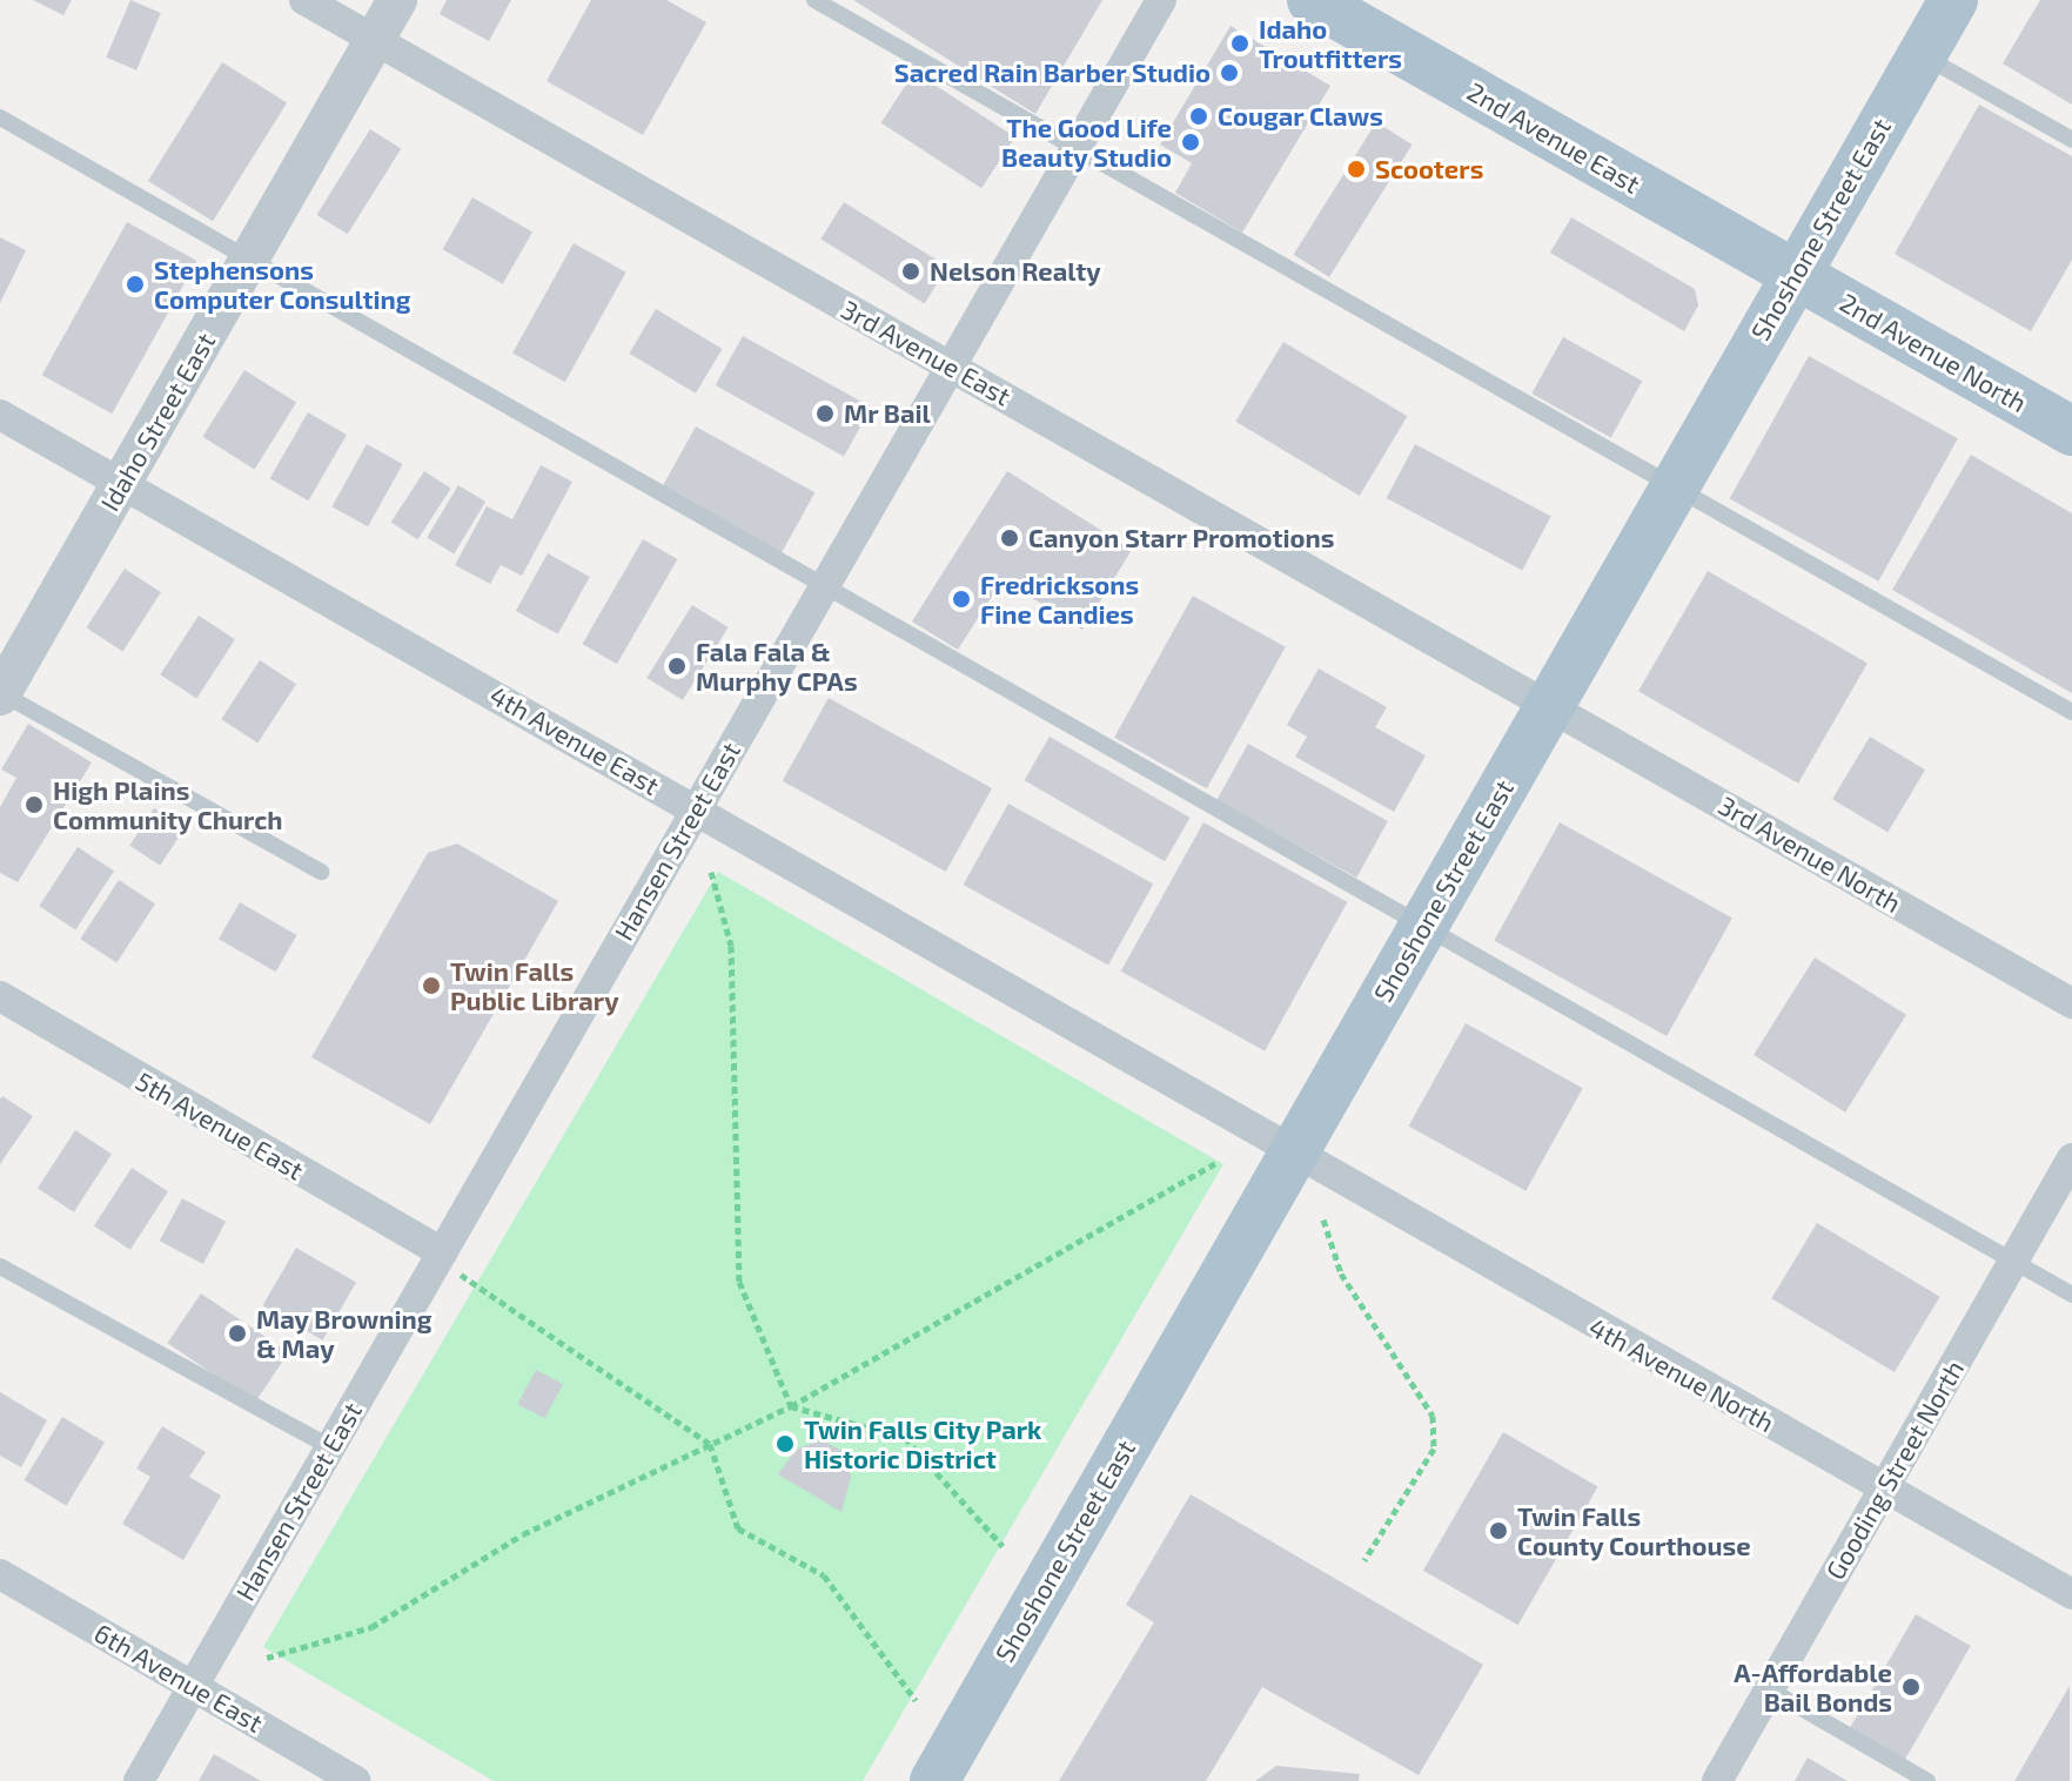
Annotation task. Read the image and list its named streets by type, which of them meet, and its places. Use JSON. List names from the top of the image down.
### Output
{
  "streets": {
    "main road": ["2nd Avenue East", "Shoshone Street East", "2nd Avenue North"],
    "street": [
      "3rd Avenue East",
      "Idaho Street East",
      "4th Avenue East",
      "Hansen Street East",
      "3rd Avenue North",
      "5th Avenue East",
      "4th Avenue North",
      "Gooding Street North",
      "6th Avenue East"
    ]
  },
  "crossings": [
    ["2nd Avenue East", "Shoshone Street East"],
    ["2nd Avenue East", "2nd Avenue North"],
    ["Shoshone Street East", "3rd Avenue East"],
    ["Shoshone Street East", "2nd Avenue North"],
    ["Shoshone Street East", "4th Avenue East"],
    ["Shoshone Street East", "3rd Avenue North"],
    ["Shoshone Street East", "4th Avenue North"],
    ["3rd Avenue East", "Idaho Street East"],
    ["3rd Avenue East", "Hansen Street East"],
    ["3rd Avenue East", "3rd Avenue North"],
    ["Idaho Street East", "4th Avenue East"],
    ["4th Avenue East", "Hansen Street East"],
    ["4th Avenue East", "4th Avenue North"],
    ["Hansen Street East", "5th Avenue East"],
    ["Hansen Street East", "6th Avenue East"],
    ["4th Avenue North", "Gooding Street North"]
  ],
  "places": [
    "Idaho Troutfitters",
    "Sacred Rain Barber Studio",
    "Cougar Claws",
    "The Good Life Beauty Studio",
    "Scooters",
    "Nelson Realty",
    "Stephensons Computer Consulting",
    "Mr Bail",
    "Canyon Starr Promotions",
    "Fredricksons Fine Candies",
    "Fala Fala & Murphy CPAs",
    "High Plains Community Church",
    "Twin Falls Public Library",
    "May Browning & May",
    "Twin Falls City Park Historic District",
    "Twin Falls County Courthouse",
    "A-Affordable Bail Bonds"
  ]
}
